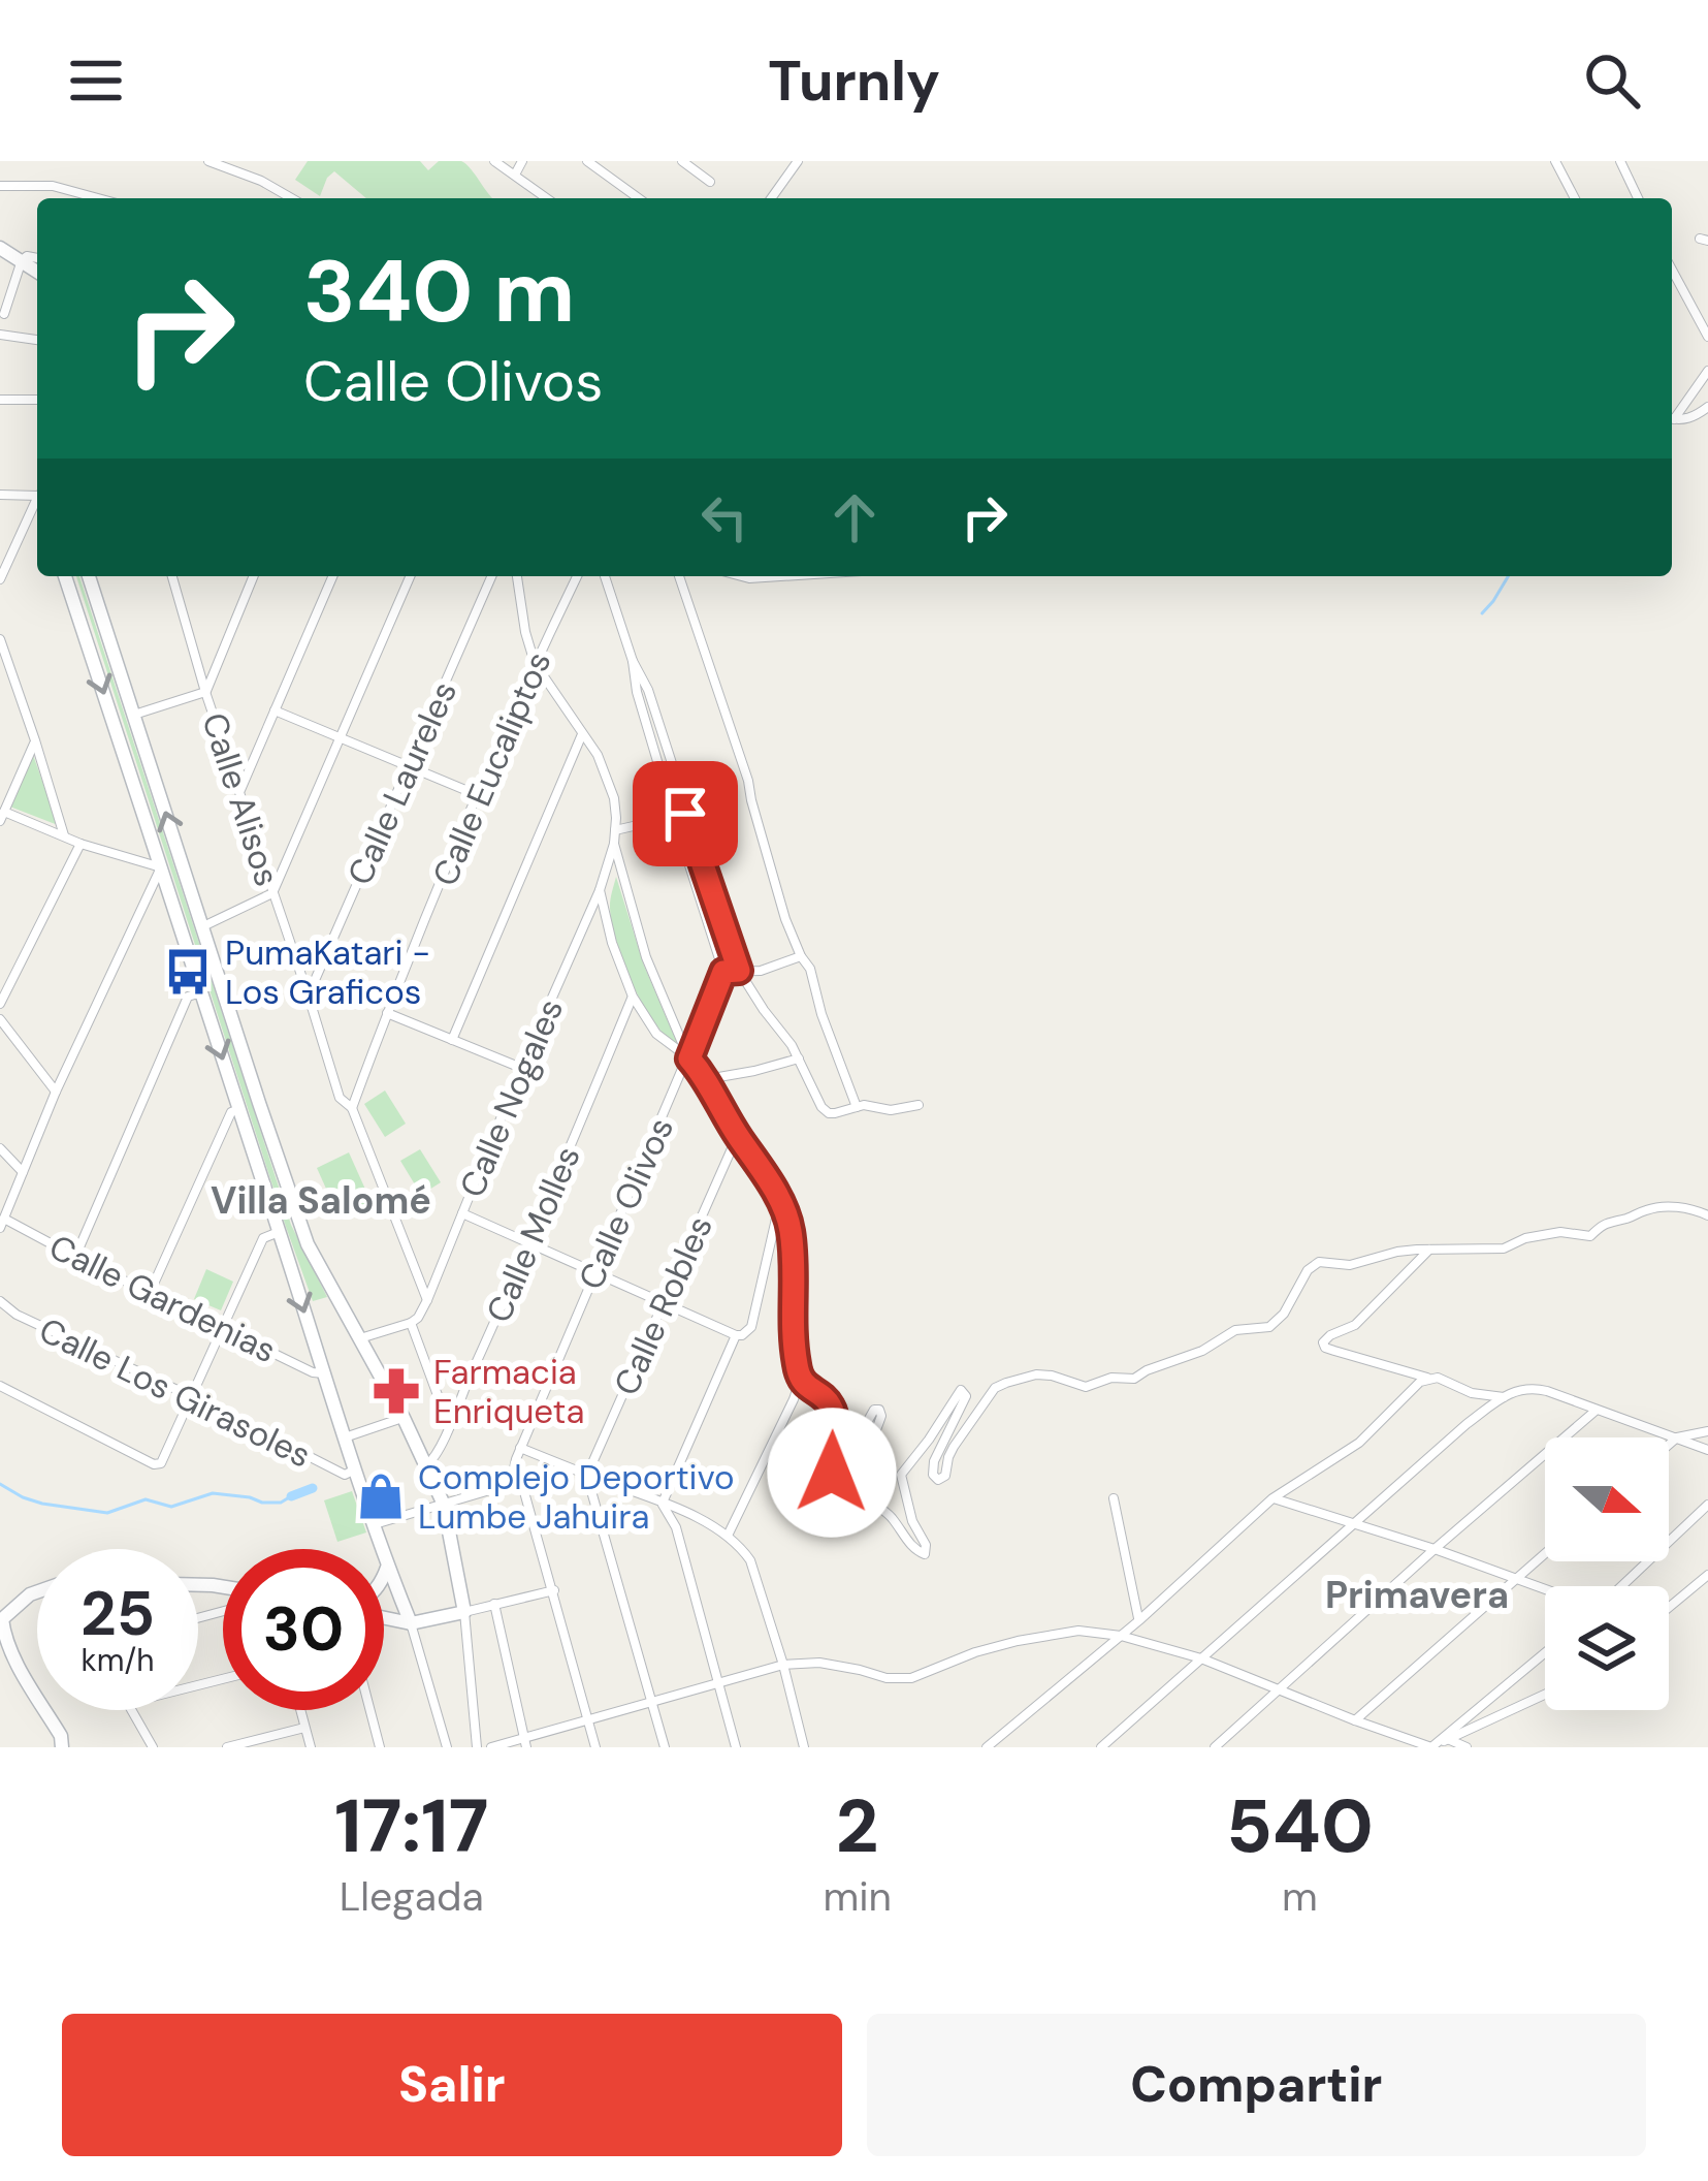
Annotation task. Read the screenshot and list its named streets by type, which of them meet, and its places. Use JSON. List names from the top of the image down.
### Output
{
  "streets": {
    "street": [
      "Calle Eucaliptos",
      "Calle Laureles",
      "Calle Alisos",
      "Calle Nogales",
      "Calle Olivos",
      "Calle Molles",
      "Calle Gardenias",
      "Calle Robles",
      "Calle Los Girasoles"
    ]
  },
  "crossings": [
    ["Calle Eucaliptos", "Calle Alisos"],
    ["Calle Laureles", "Calle Alisos"],
    ["Calle Alisos", "Calle Nogales"]
  ],
  "districts": ["Villa Salomé", "Primavera"],
  "places": {
    "bus stop": ["PumaKatari - Los Graficos"],
    "pharmacy": ["Farmacia Enriqueta"],
    "shop": ["Complejo Deportivo Lumbe Jahuira"]
  },
  "north": "right",
  "page": {
    "header": "Turnly",
    "turn": ["340 m", "Calle Olivos"],
    "speed": "25 km/h",
    "limit": "30",
    "eta": [
      "17:17",
      "Llegada",
      "2",
      "min",
      "540",
      "m"
    ],
    "buttons": ["Salir", "Compartir"]
  }
}
